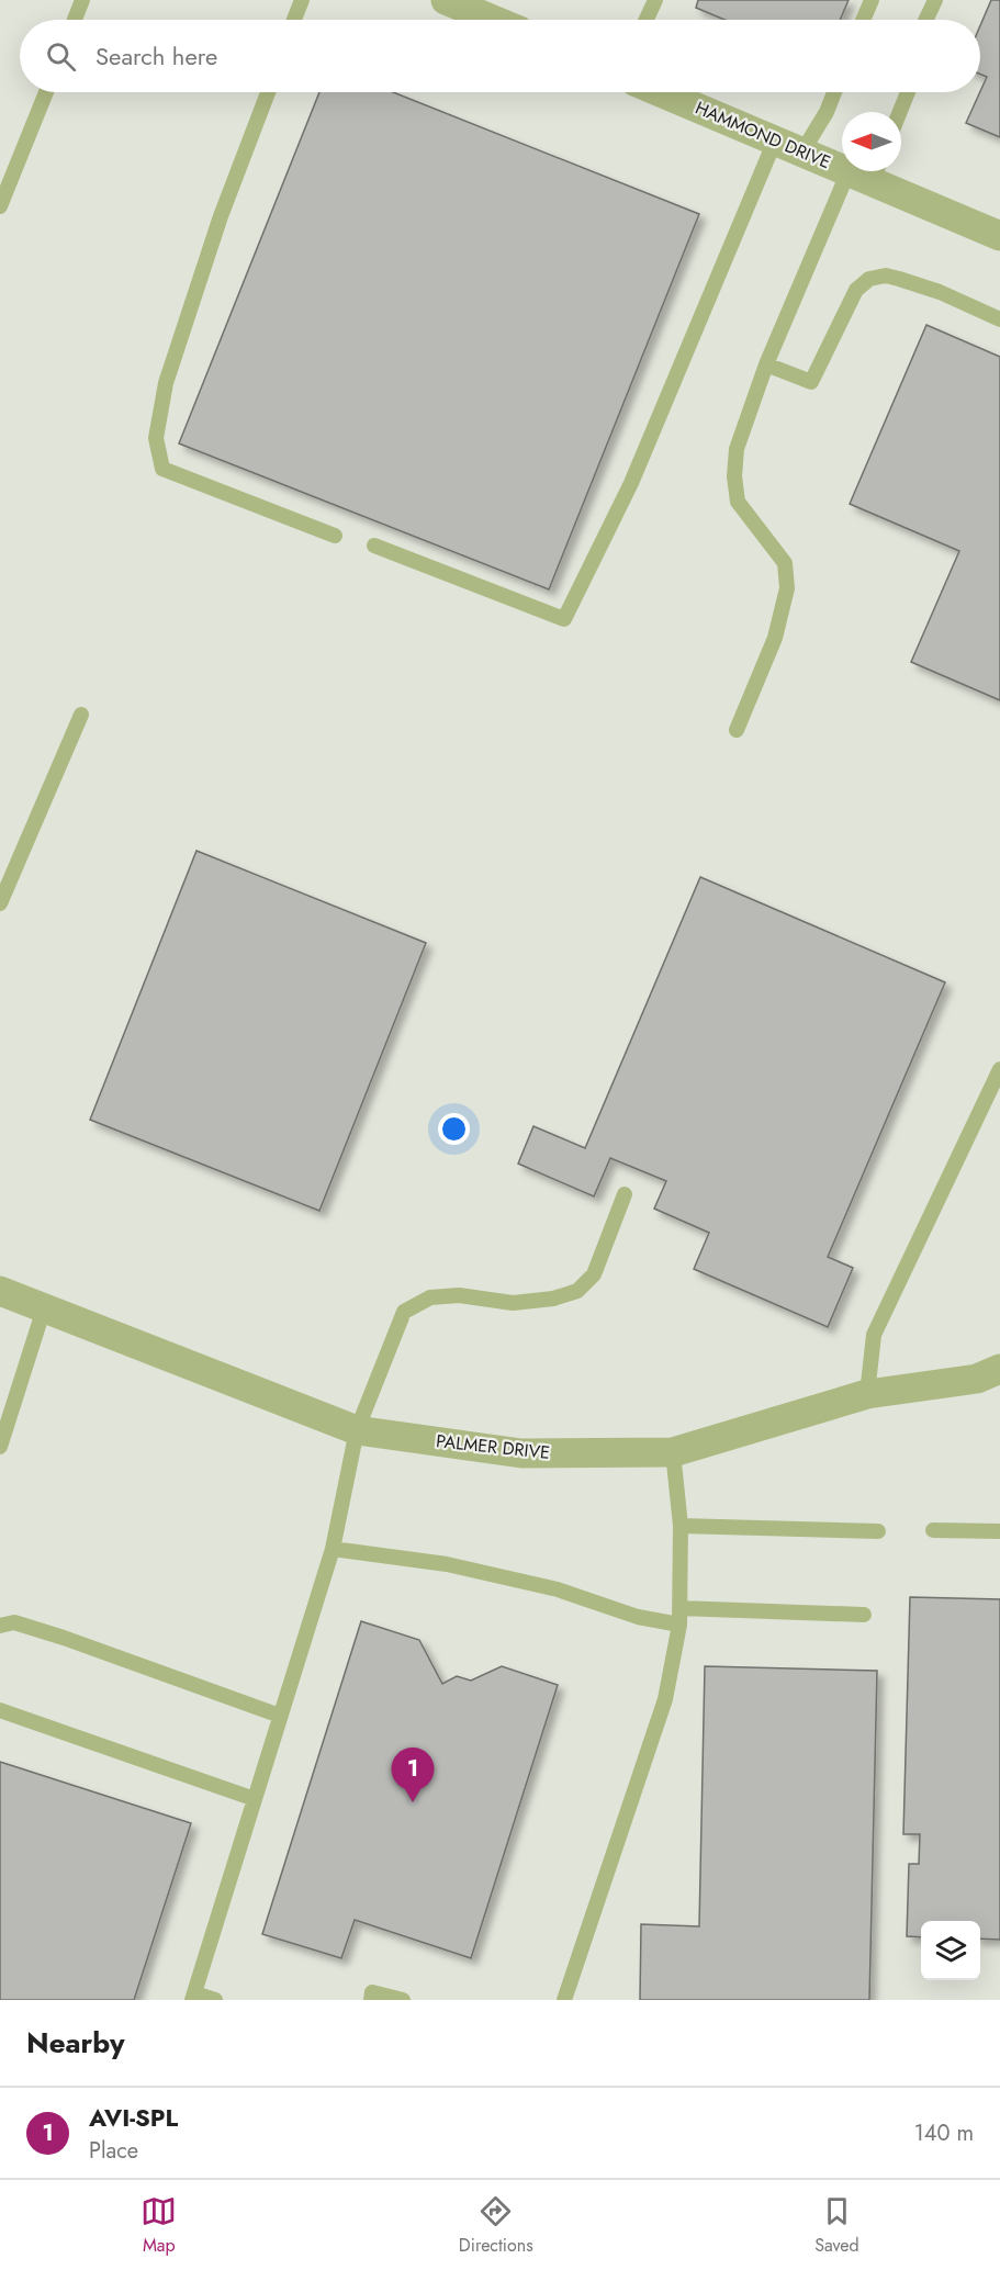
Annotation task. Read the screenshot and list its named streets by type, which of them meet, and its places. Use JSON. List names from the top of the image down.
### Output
{
  "streets": {
    "street": ["HAMMOND DRIVE", "PALMER DRIVE"]
  },
  "north": "left",
  "page": {
    "search": "Search here",
    "pins": "1",
    "heading": "Nearby",
    "list": [
      {
        "mark": "1",
        "name": "AVI-SPL",
        "note": "Place",
        "value": "140 m"
      }
    ],
    "nav": ["Map", "Directions", "Saved"]
  }
}
